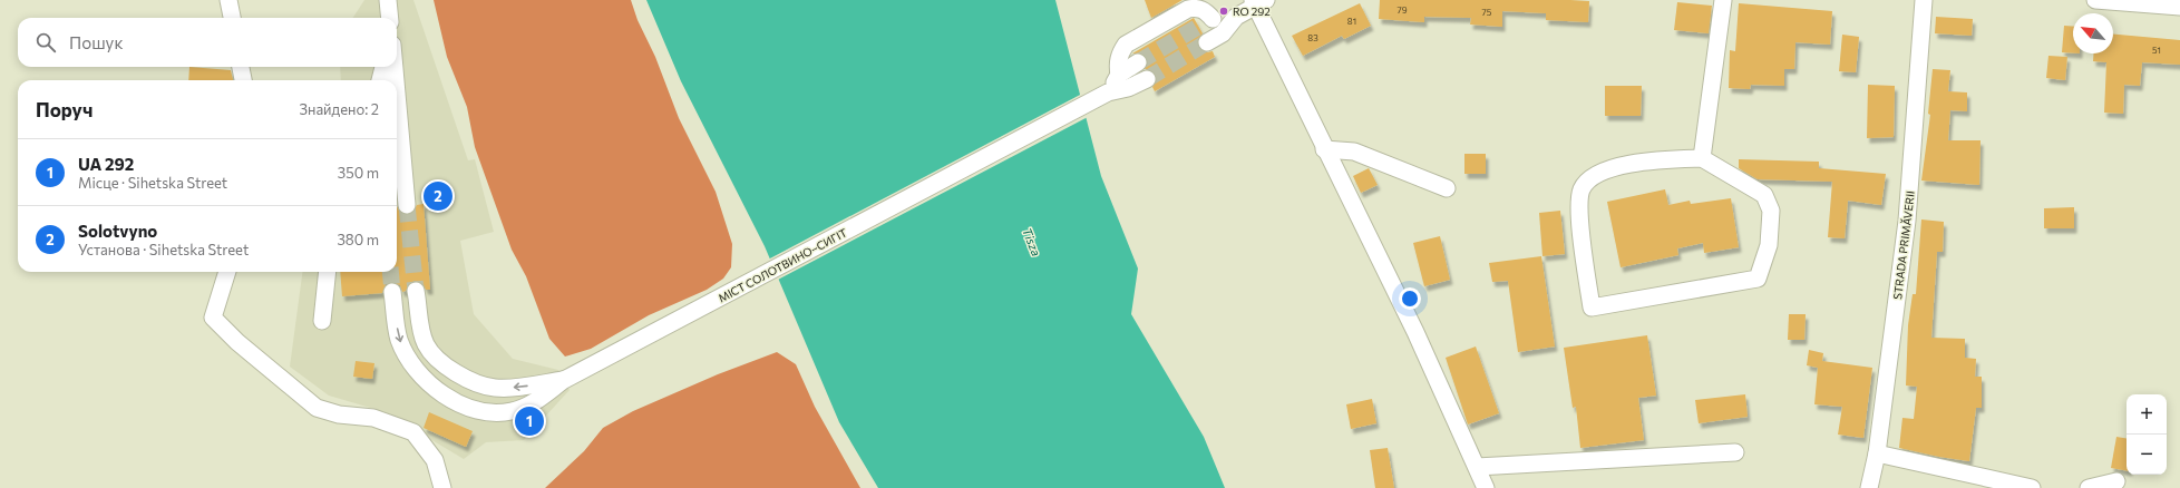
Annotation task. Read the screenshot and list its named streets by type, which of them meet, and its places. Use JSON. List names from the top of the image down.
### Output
{
  "streets": {
    "street": ["STRADA PRIMĂVERII", "МІСТ СОЛОТВИНО–СИГІТ"]
  },
  "water": ["Tisza"],
  "places": ["RO 292"],
  "house_numbers": [
    "79",
    "75",
    "81",
    "83",
    "51"
  ],
  "north": "top left",
  "page": {
    "search": "Пошук",
    "heading": ["Поруч", "Знайдено: 2"],
    "list": [
      {
        "mark": "1",
        "name": "UA 292",
        "note": "Місце · Sihetska Street",
        "value": "350 m"
      },
      {
        "mark": "2",
        "name": "Solotvyno",
        "note": "Установа · Sihetska Street",
        "value": "380 m"
      }
    ],
    "pins": ["2", "1"],
    "map_buttons": ["+", "−"]
  }
}
